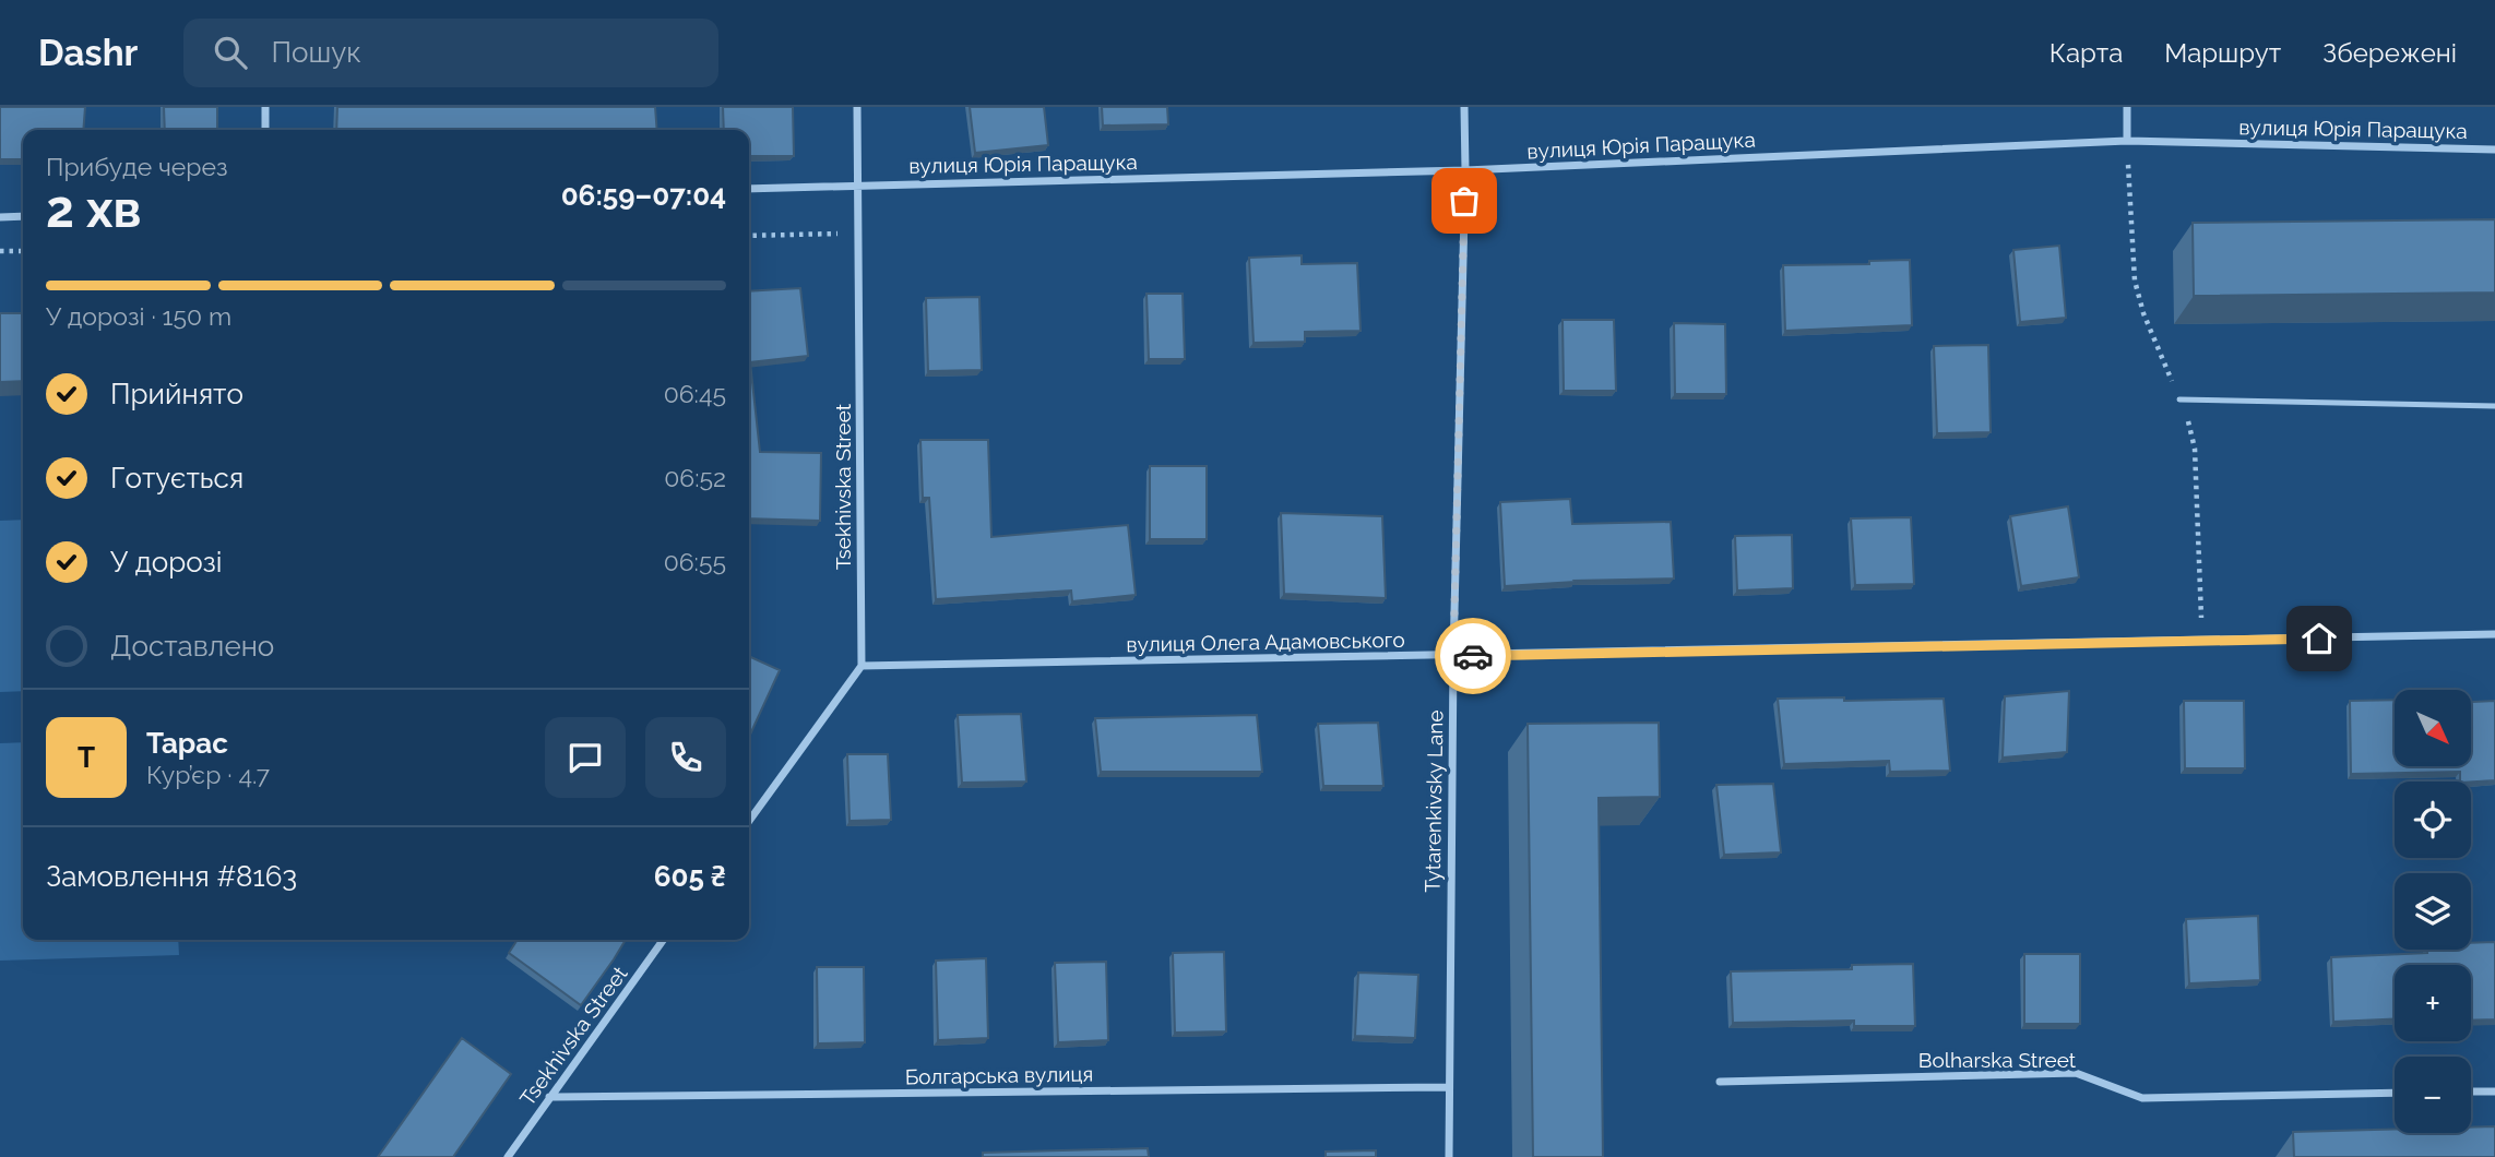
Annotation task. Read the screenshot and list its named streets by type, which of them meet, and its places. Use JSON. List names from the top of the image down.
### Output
{
  "streets": {
    "street": [
      "вулиця Юрія Паращука",
      "Tsekhivska Street",
      "вулиця Олега Адамовського",
      "Tytarenkivsky Lane",
      "Bolharska Street",
      "Болгарська вулиця"
    ]
  },
  "crossings": [
    ["вулиця Юрія Паращука", "Tsekhivska Street"],
    ["вулиця Юрія Паращука", "Tytarenkivsky Lane"],
    ["Tsekhivska Street", "вулиця Олега Адамовського"],
    ["Tsekhivska Street", "Болгарська вулиця"],
    ["вулиця Олега Адамовського", "Tytarenkivsky Lane"],
    ["Tytarenkivsky Lane", "Болгарська вулиця"]
  ],
  "north": "bottom right",
  "page": {
    "header": "Dashr",
    "search": "Пошук",
    "nav": ["Карта", "Маршрут", "Збережені"],
    "heading": ["2 хв", "Прибуде через", "06:59–07:04"],
    "panel": [
      "Тарас",
      "Кур’єр · 4.7",
      "Замовлення #8163",
      "605 ₴"
    ],
    "bar": "У дорозі · 150 m",
    "list": [
      ["Прийнято", "06:45"],
      ["Готується", "06:52"],
      ["У дорозі", "06:55"],
      "Доставлено"
    ],
    "map_buttons": ["+", "−"],
    "round": "Т"
  }
}
